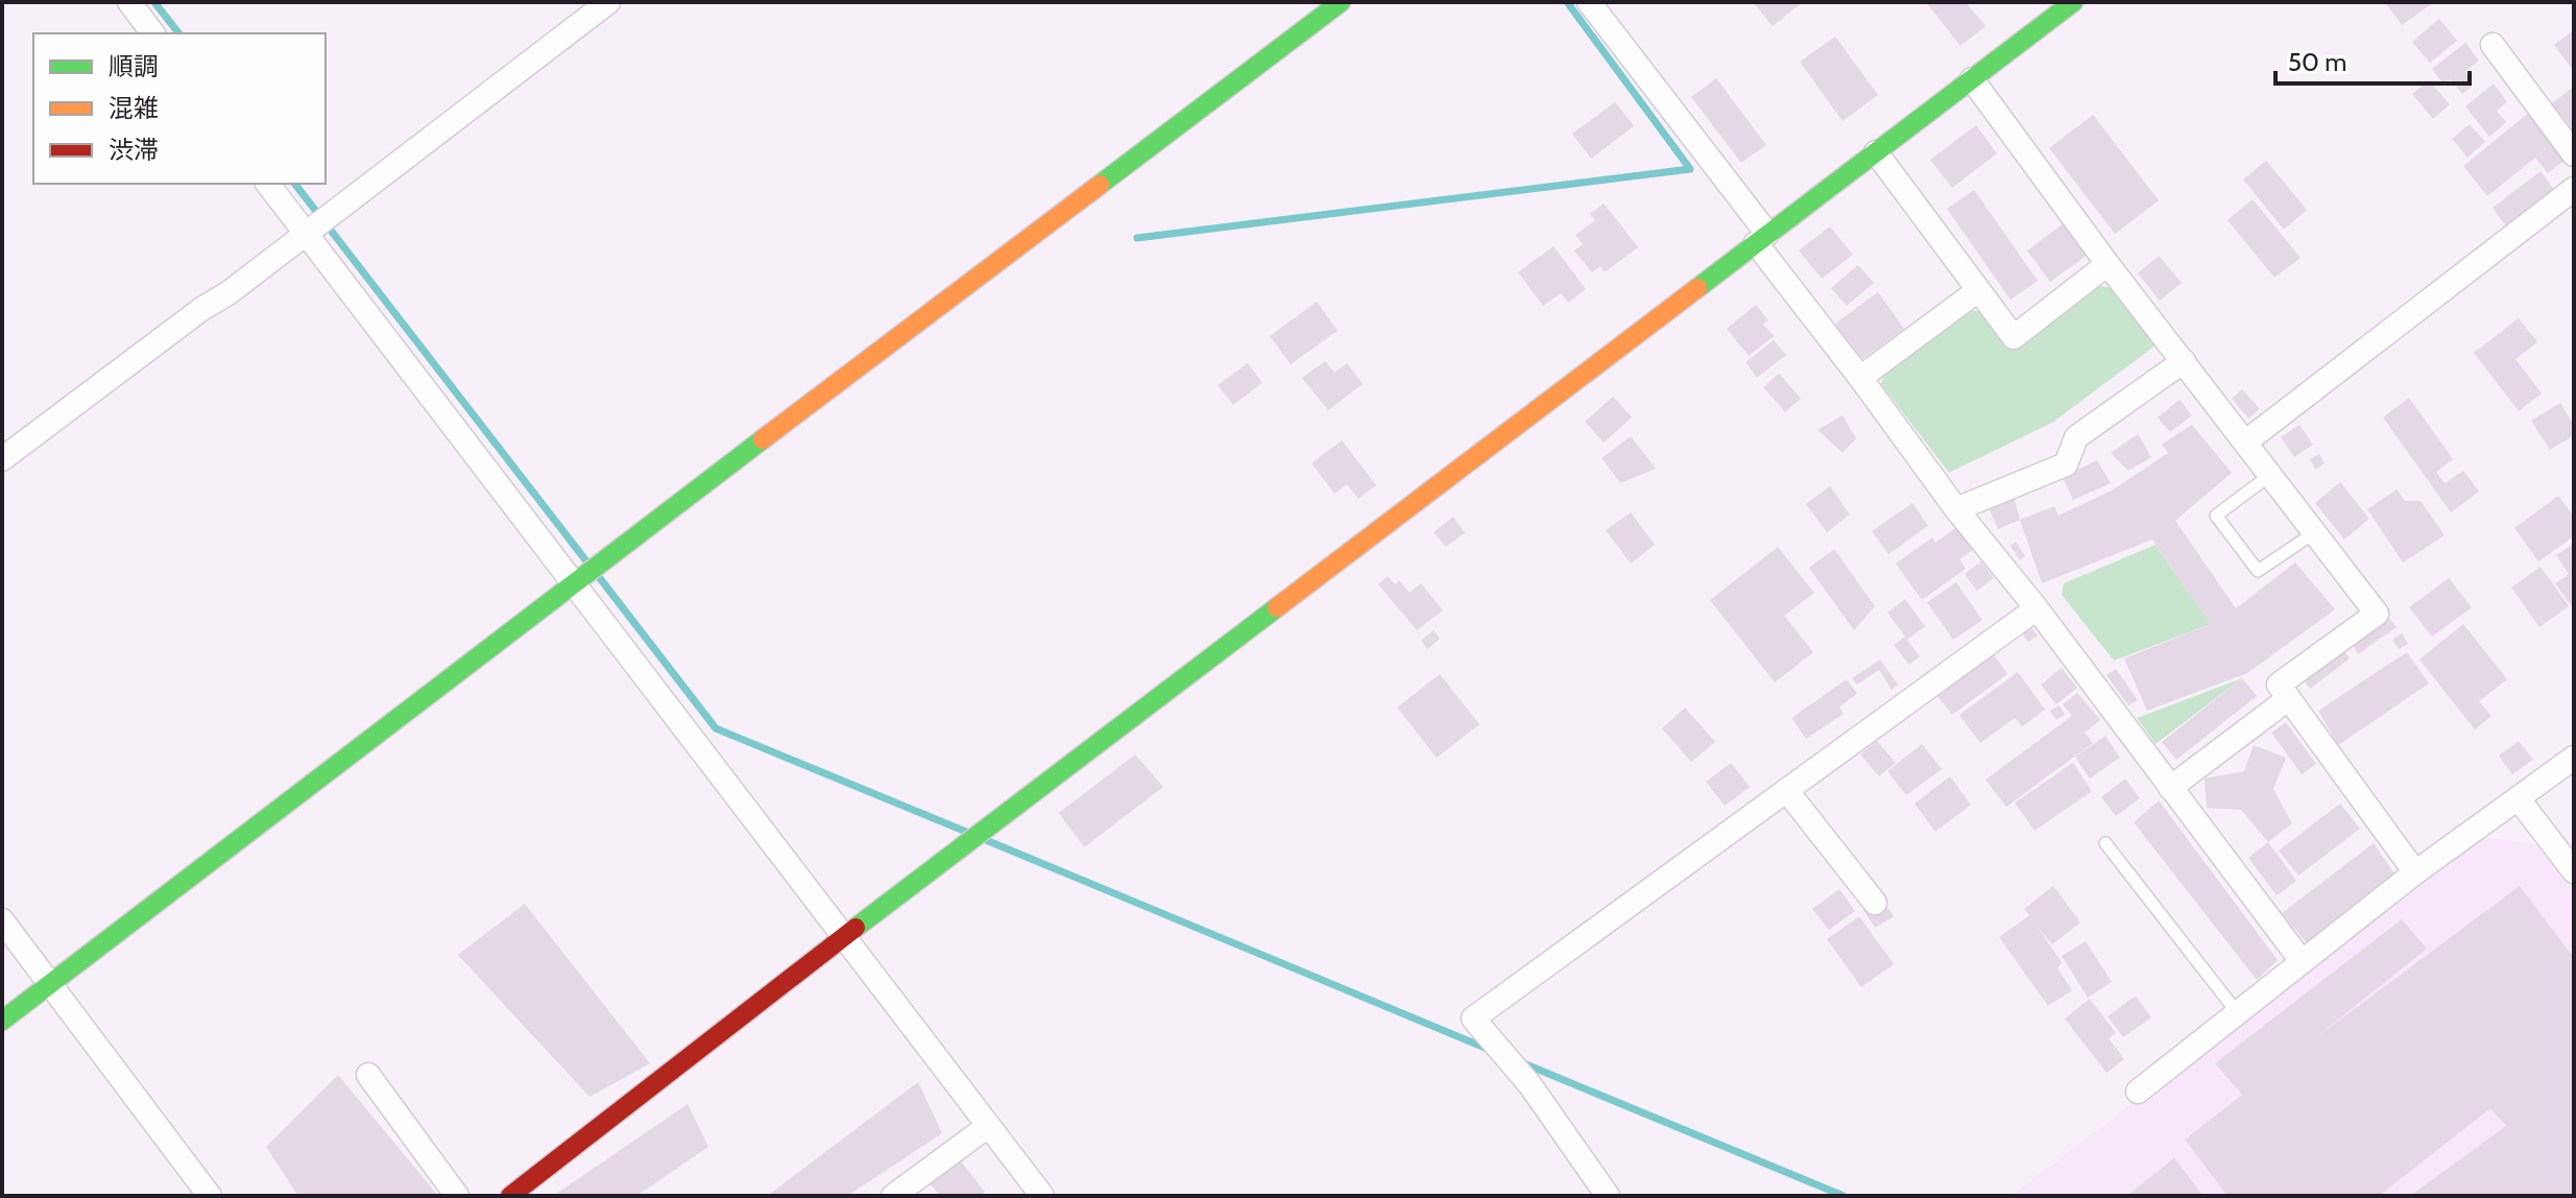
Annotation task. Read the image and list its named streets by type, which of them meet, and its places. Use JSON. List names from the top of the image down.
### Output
{
  "legend": ["順調", "混雑", "渋滞"],
  "scale_bar": "50 m"
}
